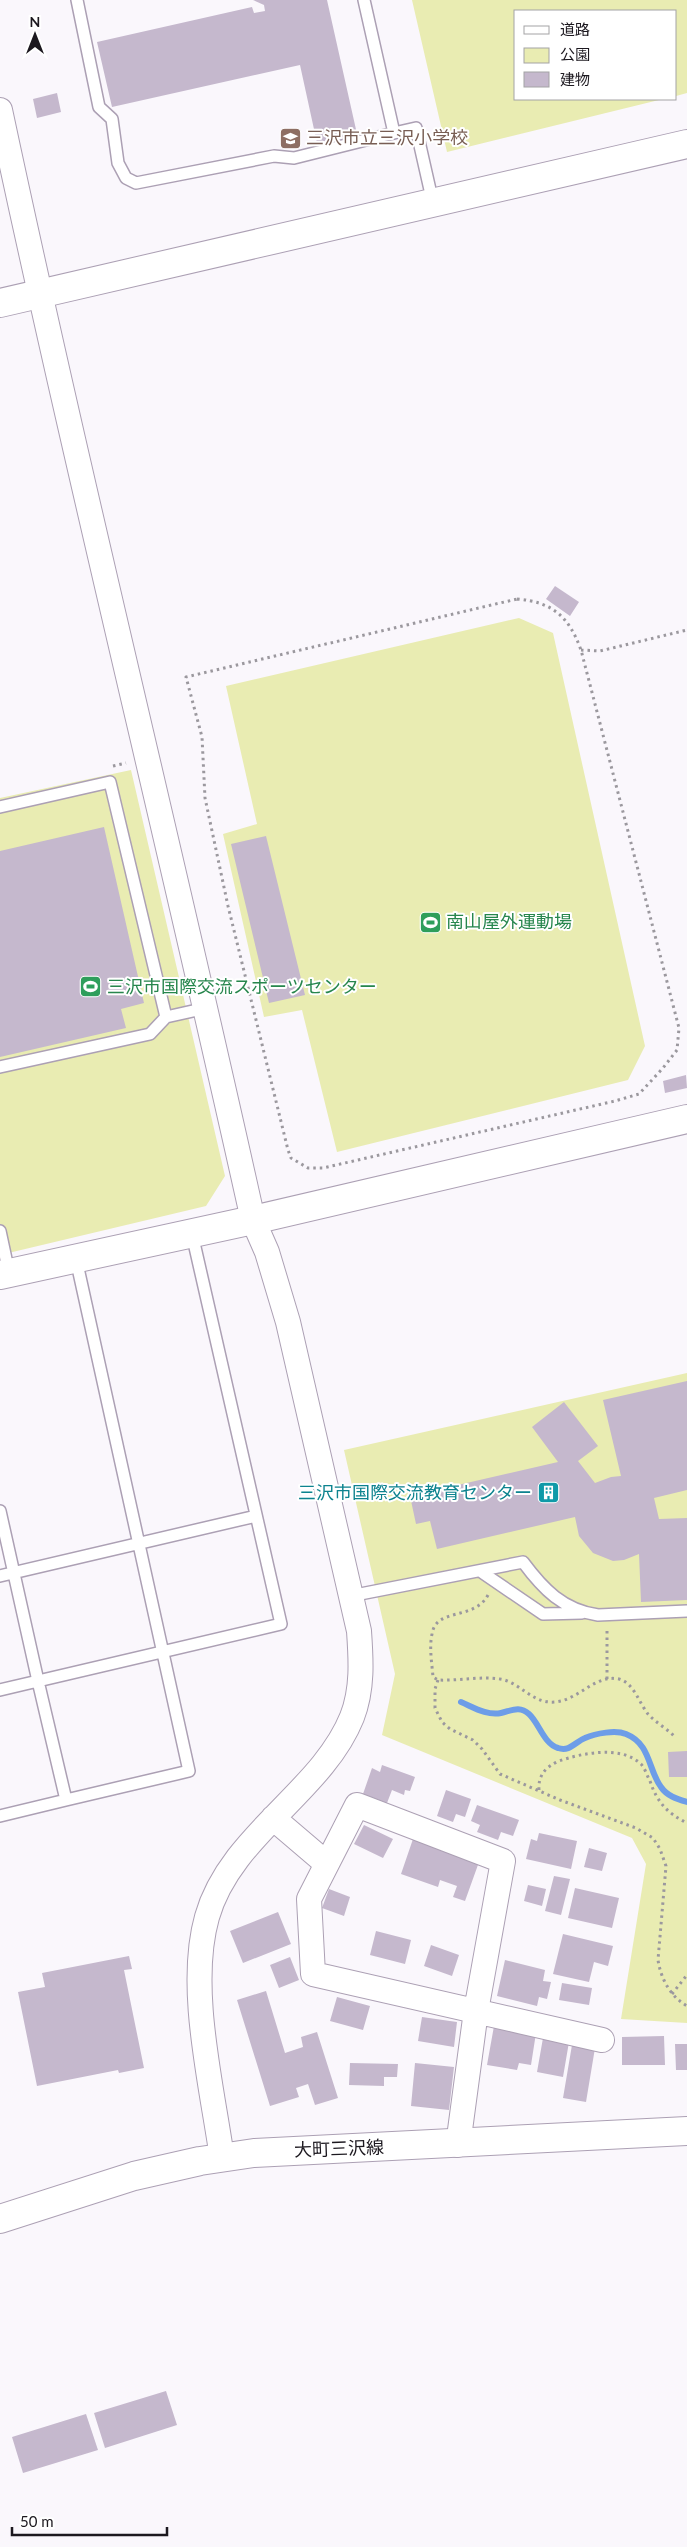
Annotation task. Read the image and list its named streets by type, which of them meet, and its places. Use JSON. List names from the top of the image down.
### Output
{
  "streets": {
    "street": ["大町三沢線"]
  },
  "places": {
    "school or university": ["三沢市立三沢小学校"],
    "sports": ["南山屋外運動場", "三沢市国際交流スポーツセンター"],
    "building": ["三沢市国際交流教育センター"]
  },
  "legend": ["道路", "公園", "建物"],
  "scale_bar": "50 m",
  "north": "top"
}
